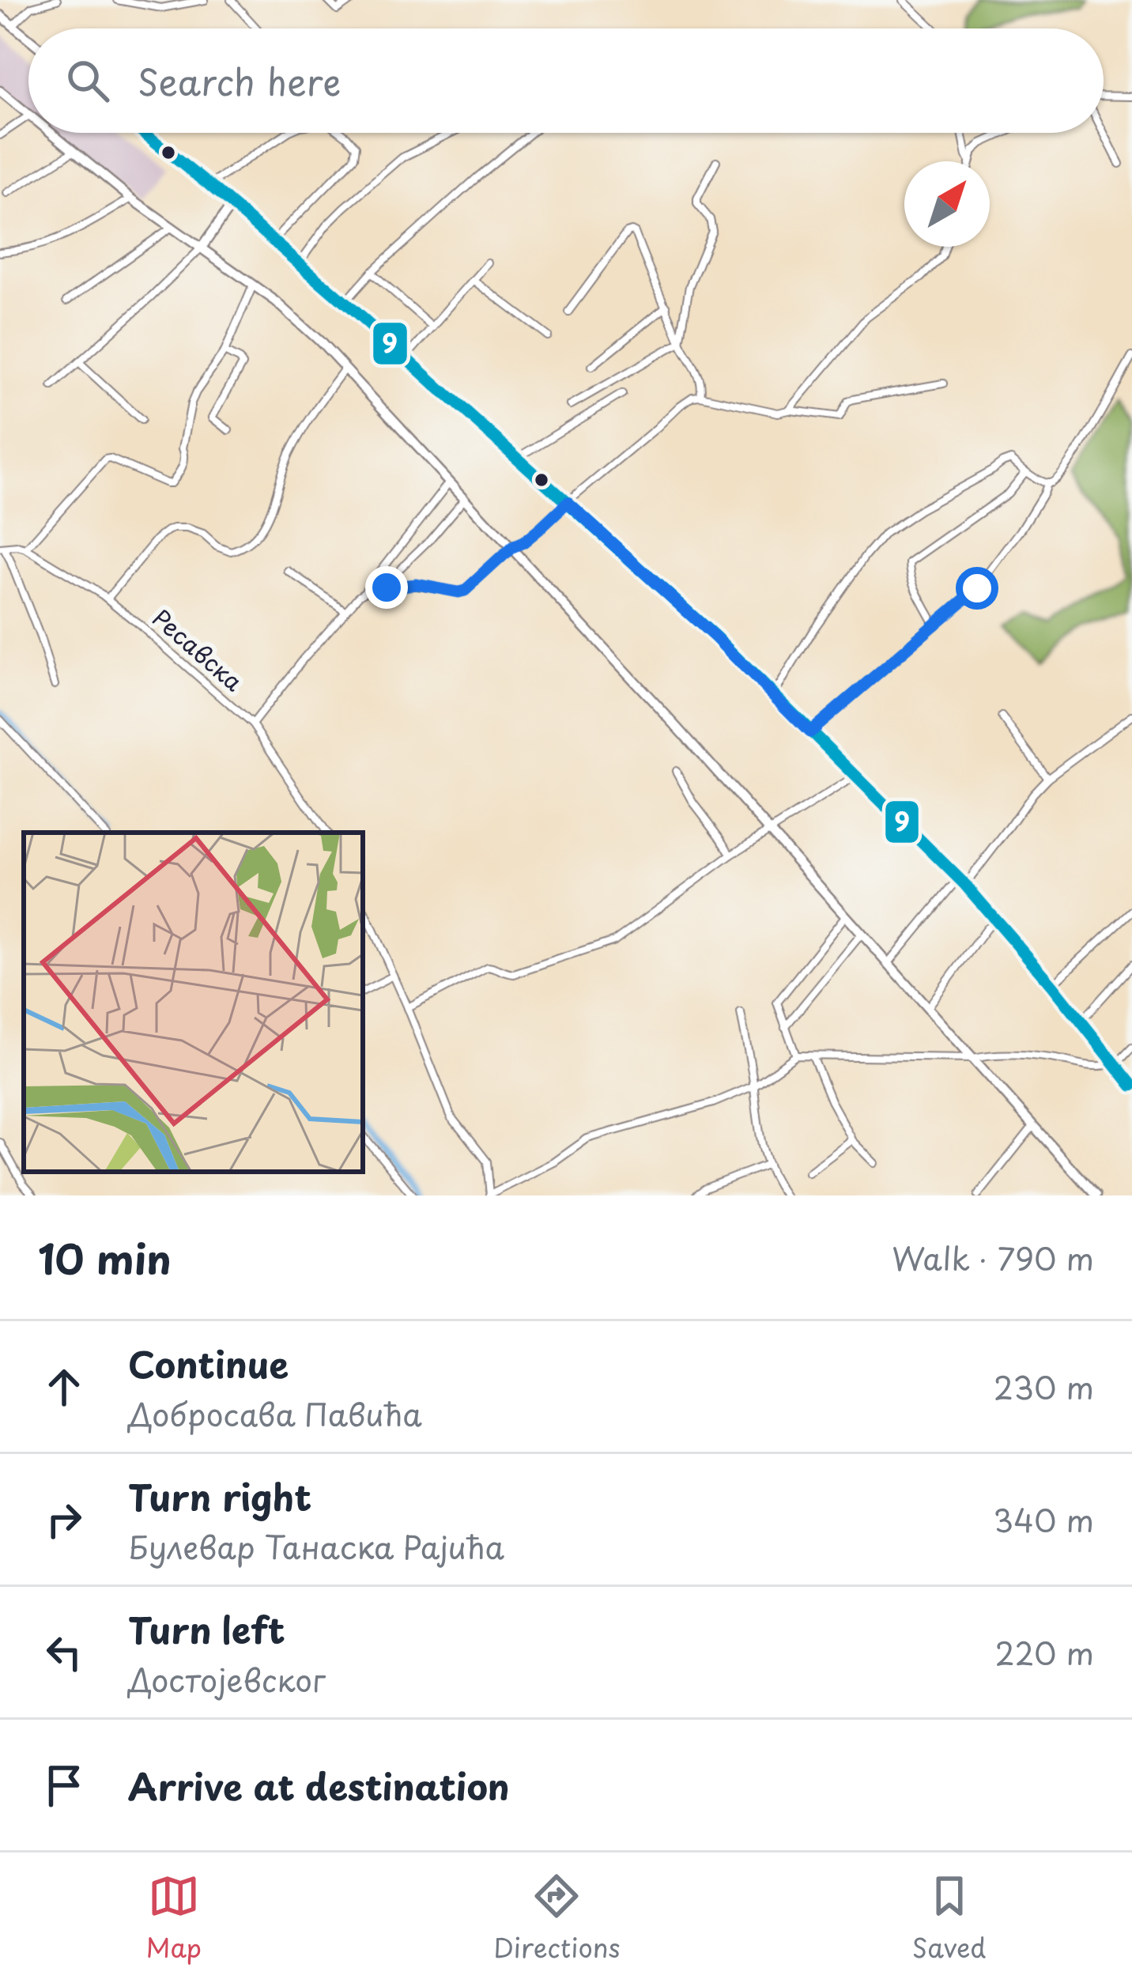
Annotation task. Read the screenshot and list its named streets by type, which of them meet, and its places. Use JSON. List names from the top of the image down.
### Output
{
  "streets": {
    "street": ["Ресавска"]
  },
  "lines": ["transit line 9"],
  "north": "top right",
  "page": {
    "search": "Search here",
    "heading": ["10 min", "Walk · 790 m"],
    "list": [
      ["Continue", "Добросава Павића", "230 m"],
      ["Turn right", "Булевар Танаска Рајића", "340 m"],
      ["Turn left", "Достојевског", "220 m"],
      "Arrive at destination"
    ],
    "nav": ["Map", "Directions", "Saved"]
  }
}
